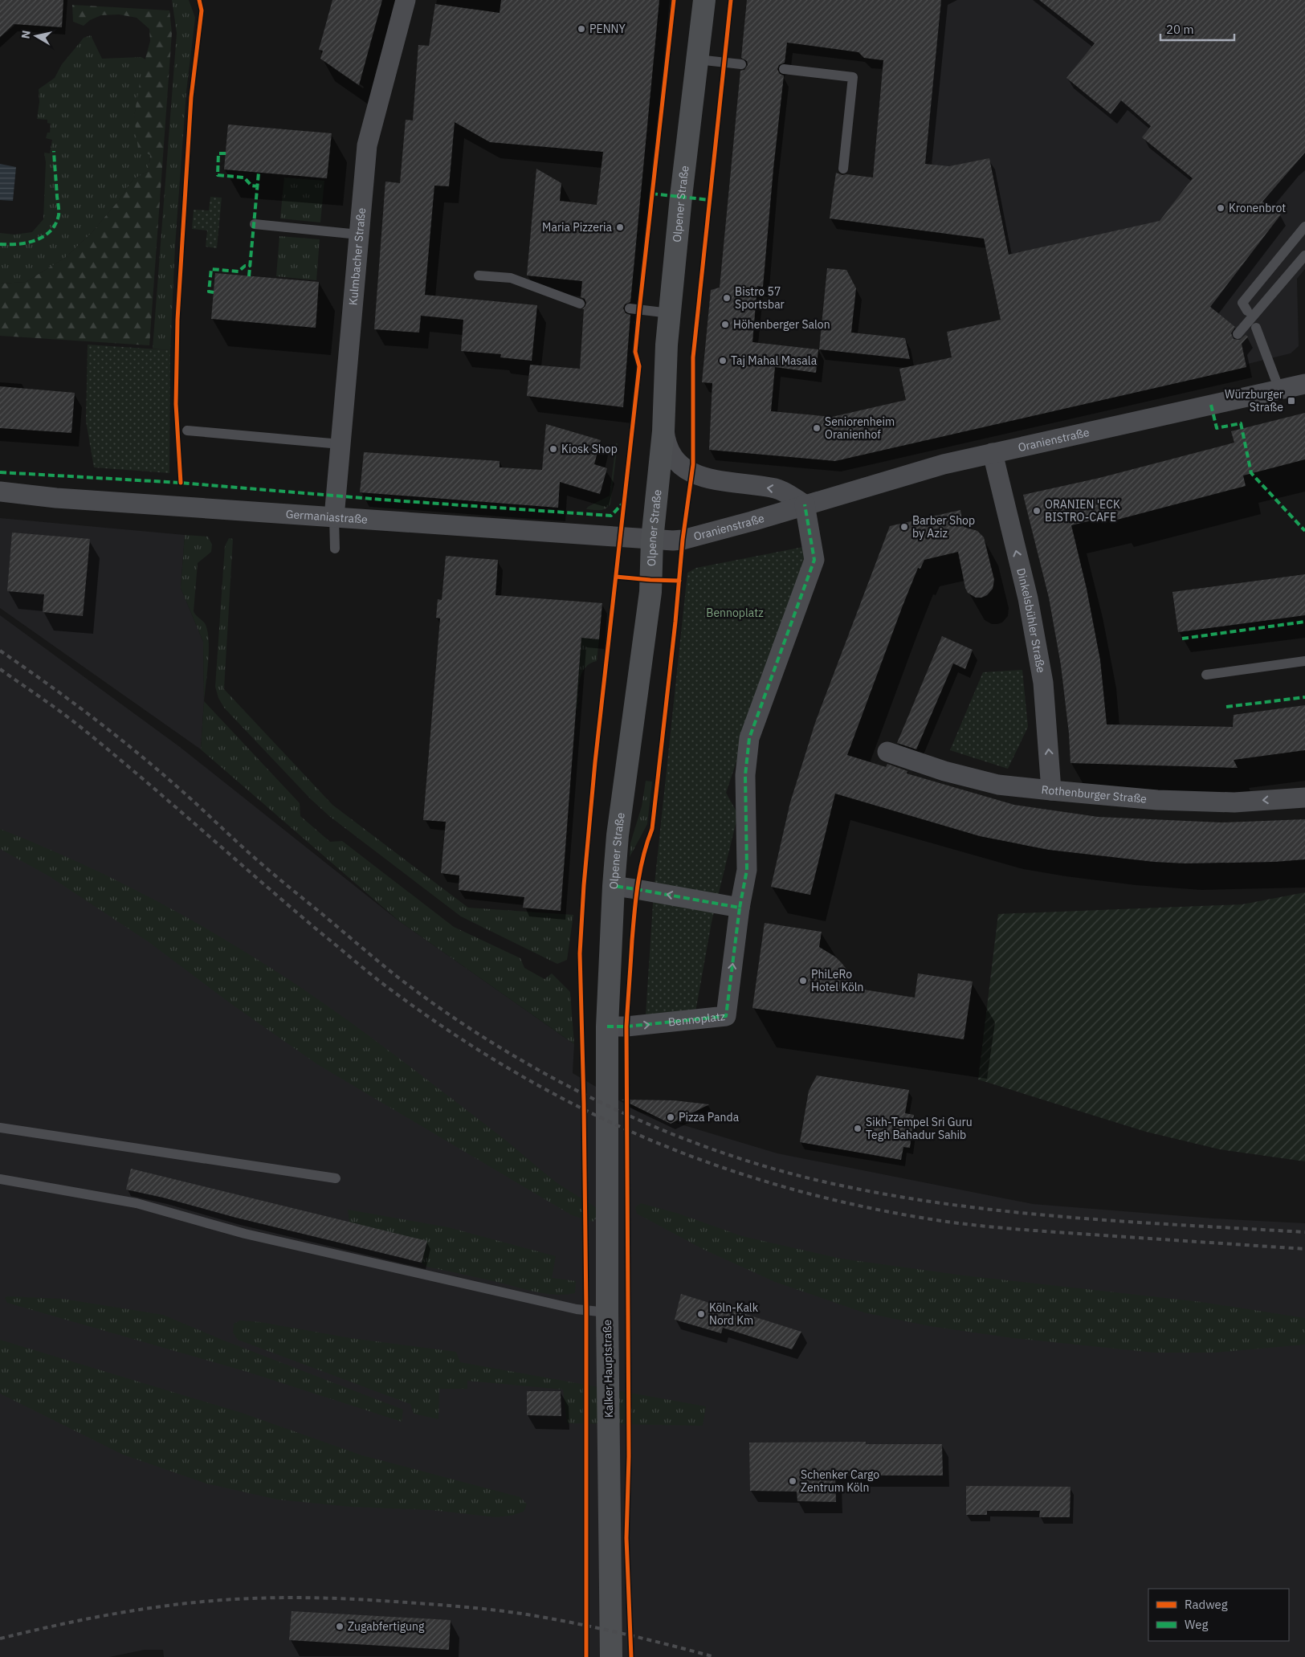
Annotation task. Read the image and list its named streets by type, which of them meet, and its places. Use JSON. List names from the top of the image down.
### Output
{
  "streets": {
    "main road": ["Olpener Straße", "Kalker Hauptstraße"],
    "street": [
      "Kulmbacher Straße",
      "Oranienstraße",
      "Germaniastraße",
      "Dinkelsbühler Straße",
      "Rothenburger Straße",
      "Bennoplatz"
    ]
  },
  "crossings": [
    ["Olpener Straße", "Oranienstraße"],
    ["Olpener Straße", "Germaniastraße"],
    ["Olpener Straße", "Bennoplatz"],
    ["Olpener Straße", "Kalker Hauptstraße"],
    ["Kulmbacher Straße", "Germaniastraße"],
    ["Oranienstraße", "Germaniastraße"],
    ["Oranienstraße", "Dinkelsbühler Straße"],
    ["Oranienstraße", "Bennoplatz"],
    ["Dinkelsbühler Straße", "Rothenburger Straße"]
  ],
  "one_way": ["Dinkelsbühler Straße", "Rothenburger Straße"],
  "parks": ["Bennoplatz"],
  "places": {
    "other": [
      "PENNY",
      "Kronenbrot",
      "Maria Pizzeria",
      "Bistro 57 Sportsbar",
      "Höhenberger Salon",
      "Taj Mahal Masala",
      "Seniorenheim Oranienhof",
      "Kiosk Shop",
      "ORANIEN 'ECK BISTRO-CAFE",
      "Barber Shop by Aziz",
      "PhiLeRo Hotel Köln",
      "Pizza Panda",
      "Sikh-Tempel Sri Guru Tegh Bahadur Sahib",
      "Köln-Kalk Nord Km",
      "Schenker Cargo Zentrum Köln",
      "Zugabfertigung"
    ],
    "transit": ["Würzburger Straße"]
  },
  "legend": ["Radweg", "Weg"],
  "scale_bar": "20 m",
  "north": "left"
}
